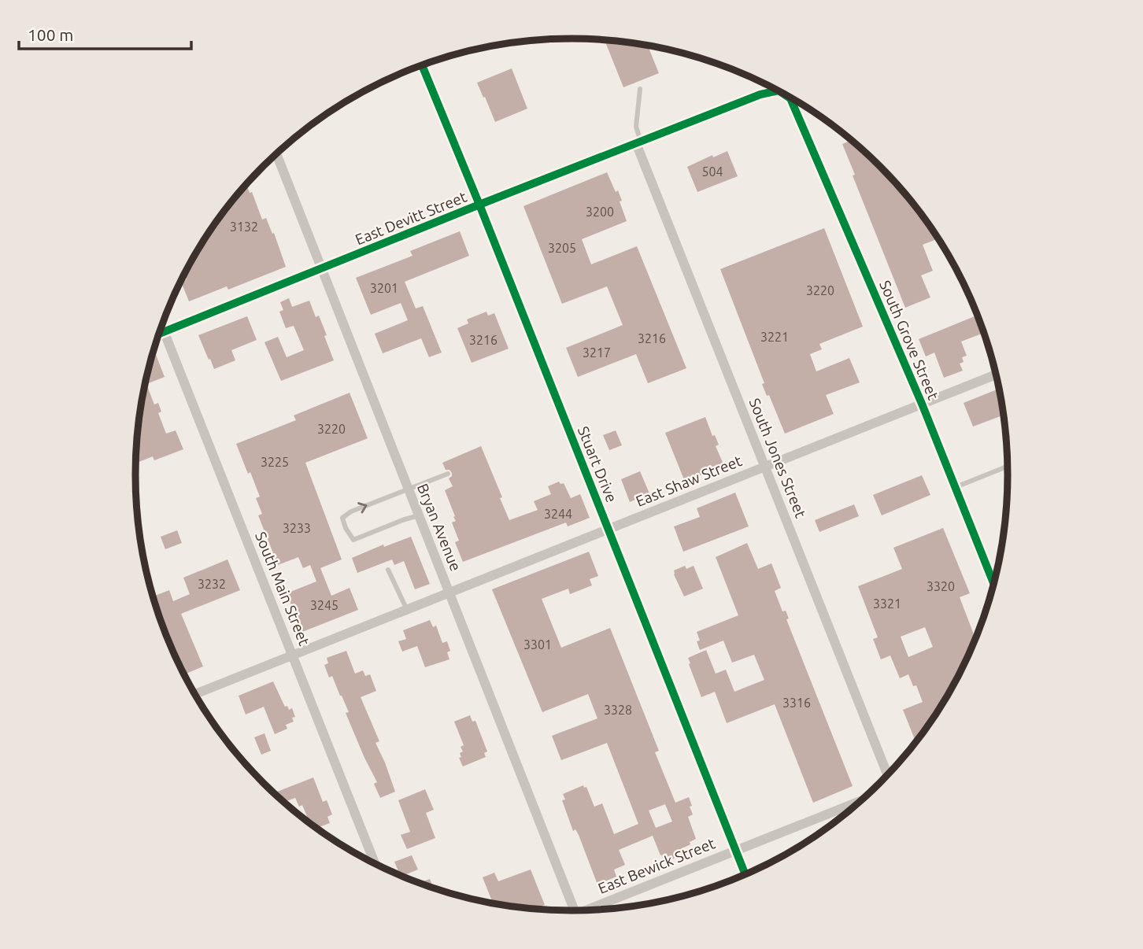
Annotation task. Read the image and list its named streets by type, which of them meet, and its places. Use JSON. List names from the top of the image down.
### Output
{
  "streets": {
    "street": [
      "East Devitt Street",
      "South Grove Street",
      "South Jones Street",
      "Stuart Drive",
      "East Shaw Street",
      "Bryan Avenue",
      "South Main Street",
      "East Bewick Street"
    ]
  },
  "crossings": [
    ["East Devitt Street", "South Grove Street"],
    ["East Devitt Street", "South Jones Street"],
    ["East Devitt Street", "Stuart Drive"],
    ["East Devitt Street", "Bryan Avenue"],
    ["East Devitt Street", "South Main Street"],
    ["South Grove Street", "East Shaw Street"],
    ["South Jones Street", "East Shaw Street"],
    ["Stuart Drive", "East Shaw Street"],
    ["Stuart Drive", "East Bewick Street"],
    ["East Shaw Street", "Bryan Avenue"],
    ["East Shaw Street", "South Main Street"]
  ],
  "house_numbers": [
    "504",
    "3200",
    "3132",
    "3205",
    "3201",
    "3220",
    "3221",
    "3216",
    "3216",
    "3217",
    "3220",
    "3225",
    "3244",
    "3233",
    "3232",
    "3320",
    "3321",
    "3245",
    "3301",
    "3316",
    "3328"
  ],
  "scale_bar": "100 m"
}
